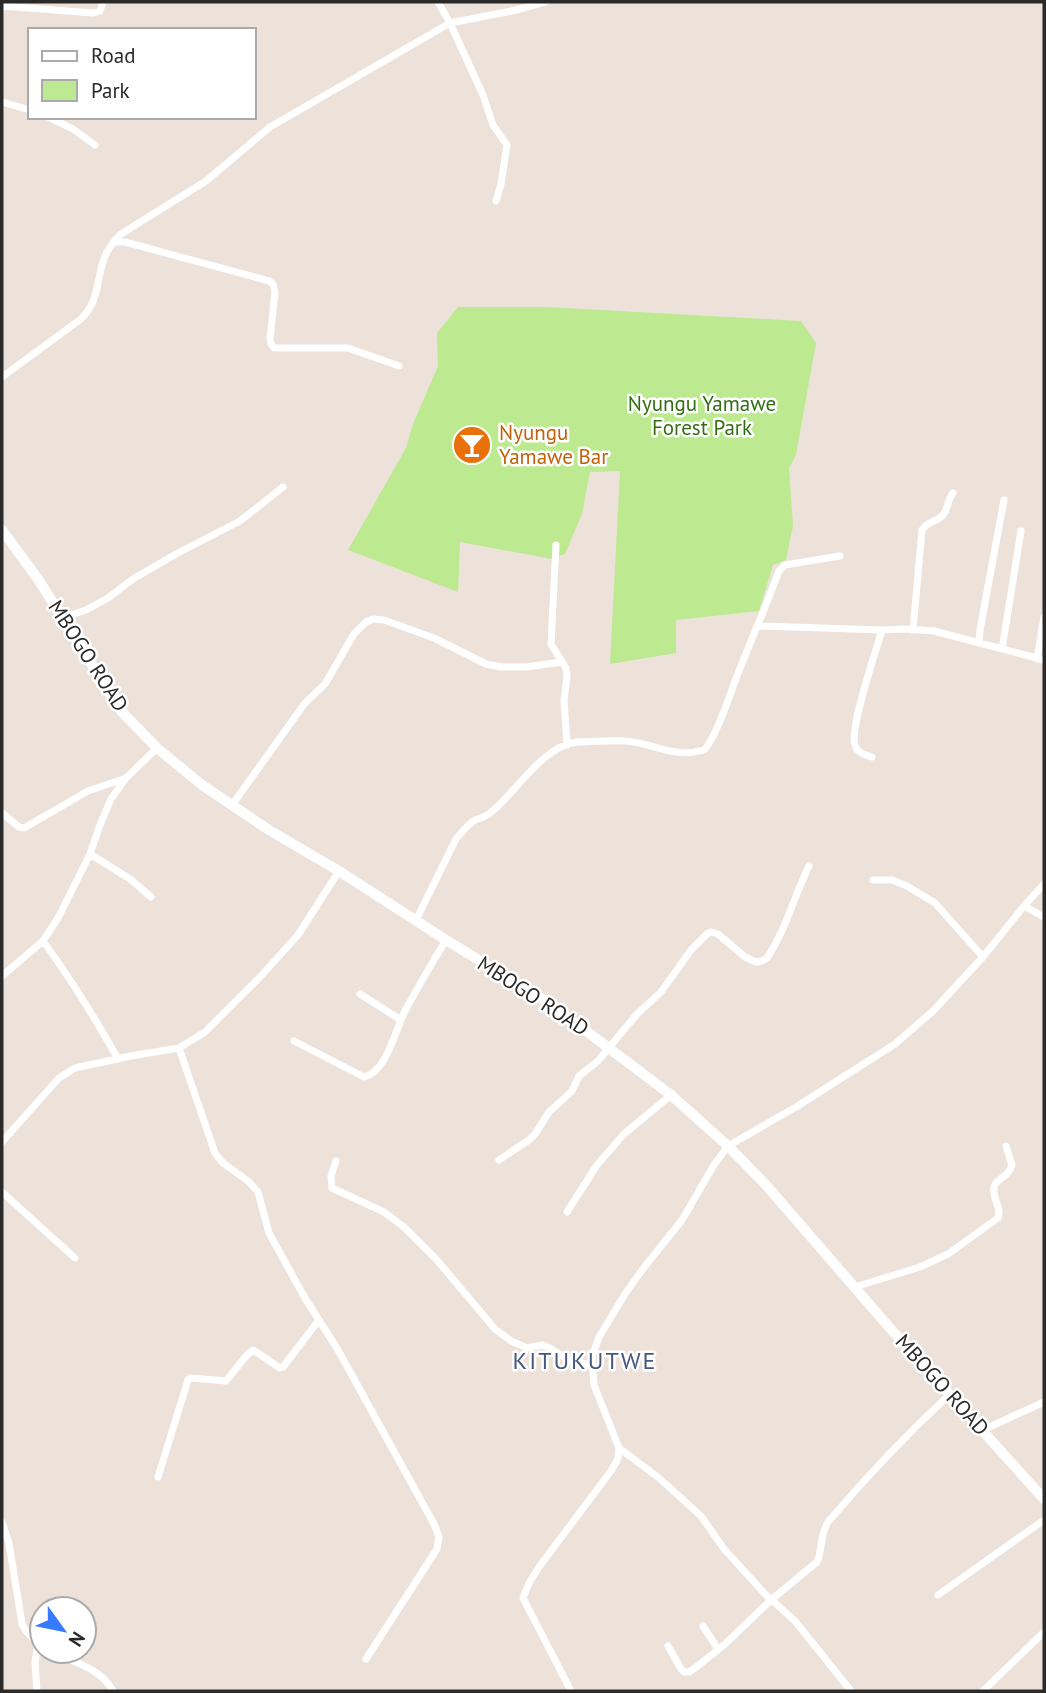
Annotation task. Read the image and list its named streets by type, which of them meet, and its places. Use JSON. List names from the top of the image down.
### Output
{
  "streets": {
    "main road": ["MBOGO ROAD"]
  },
  "districts": ["KITUKUTWE"],
  "parks": ["Nyungu Yamawe Forest Park"],
  "places": {
    "bar": ["Nyungu Yamawe Bar"]
  },
  "legend": ["Road", "Park"],
  "north": "bottom right"
}
